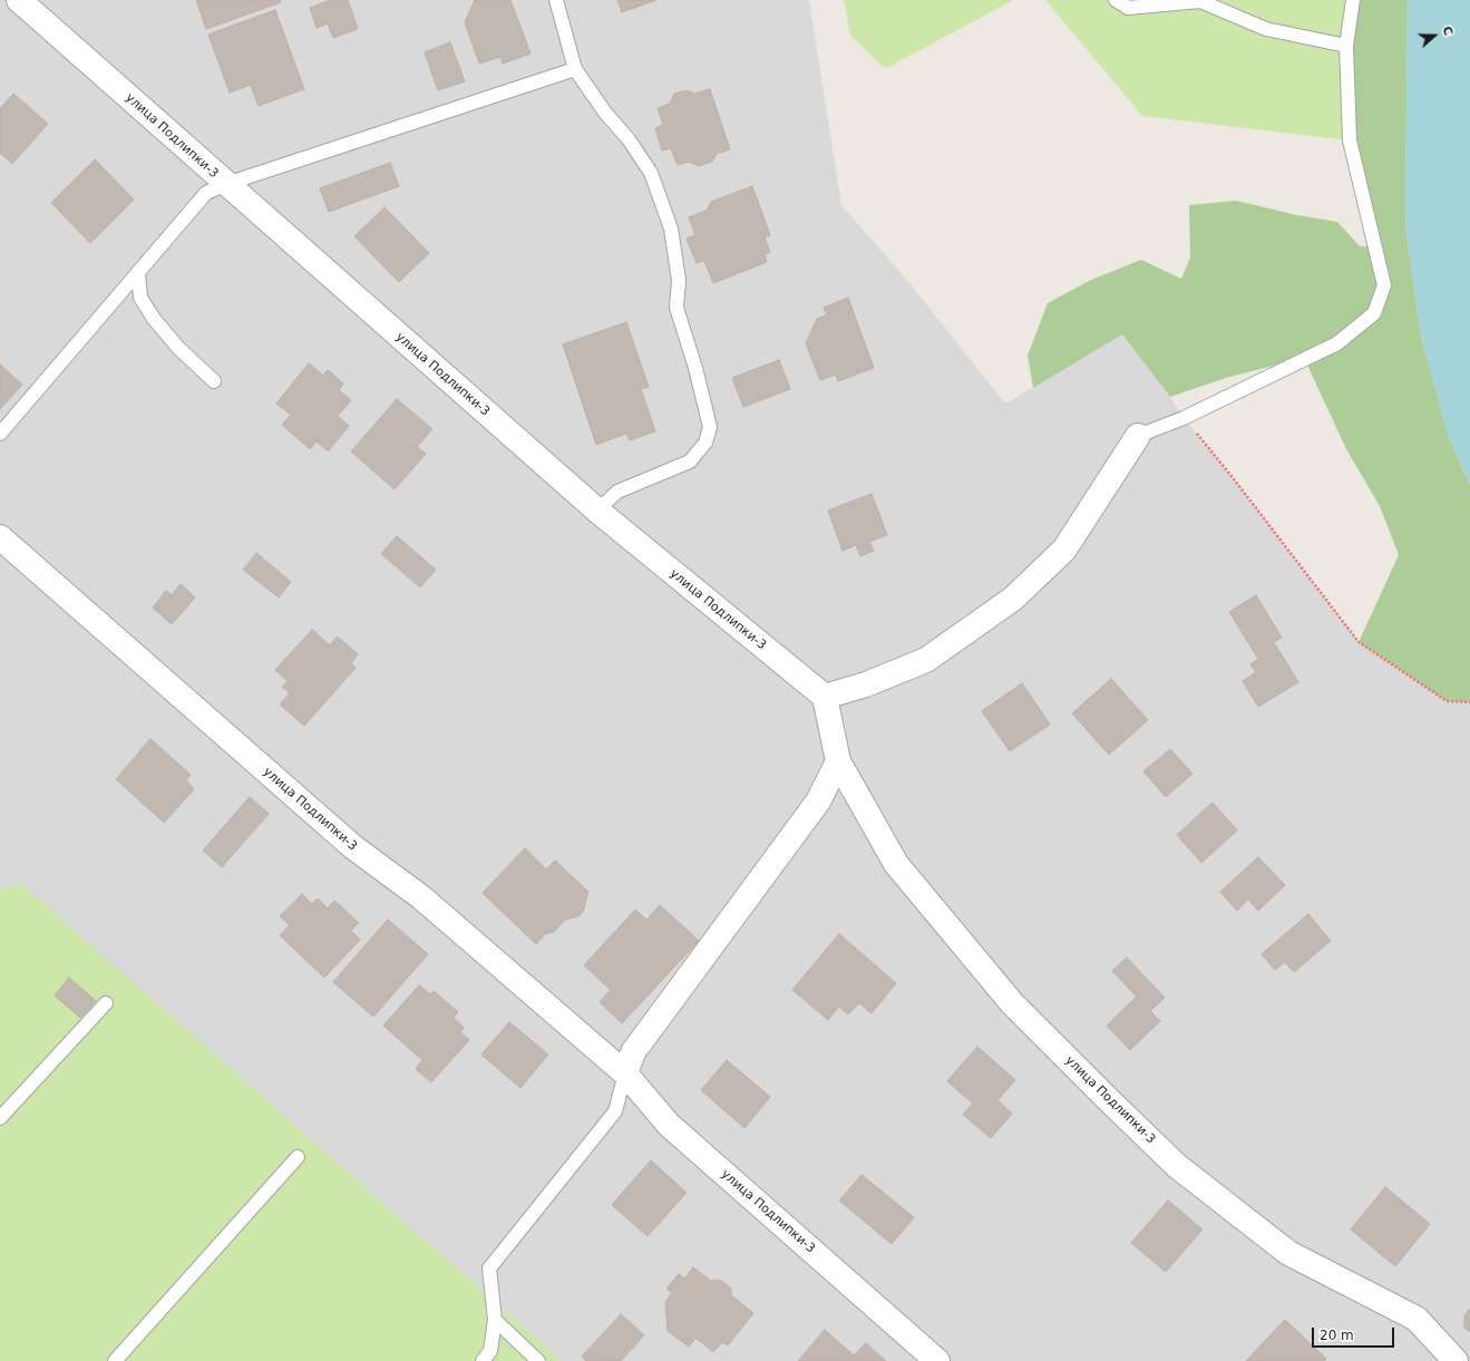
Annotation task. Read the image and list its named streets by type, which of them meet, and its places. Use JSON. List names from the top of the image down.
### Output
{
  "streets": {
    "street": ["улица Подлипки-3"]
  },
  "scale_bar": "20 m",
  "north": "right"
}
